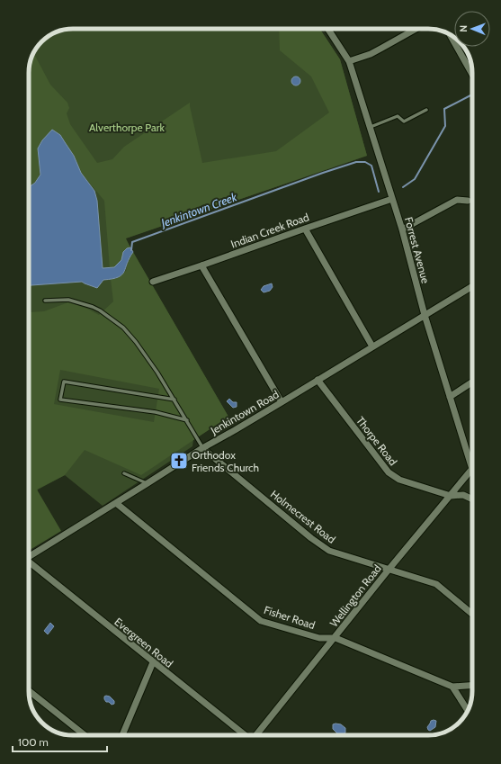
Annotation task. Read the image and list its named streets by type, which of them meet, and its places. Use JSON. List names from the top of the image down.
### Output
{
  "streets": {
    "street": [
      "Indian Creek Road",
      "Forrest Avenue",
      "Jenkintown Road",
      "Thorpe Road",
      "Holmecrest Road",
      "Wellington Road",
      "Fisher Road",
      "Evergreen Road"
    ]
  },
  "crossings": [
    ["Indian Creek Road", "Forrest Avenue"],
    ["Forrest Avenue", "Jenkintown Road"],
    ["Forrest Avenue", "Wellington Road"],
    ["Jenkintown Road", "Thorpe Road"],
    ["Jenkintown Road", "Holmecrest Road"],
    ["Jenkintown Road", "Fisher Road"],
    ["Thorpe Road", "Wellington Road"],
    ["Holmecrest Road", "Wellington Road"],
    ["Wellington Road", "Fisher Road"]
  ],
  "water": ["Jenkintown Creek"],
  "parks": ["Alverthorpe Park"],
  "places": {
    "church": ["Orthodox Friends Church"]
  },
  "scale_bar": "100 m",
  "north": "left"
}
